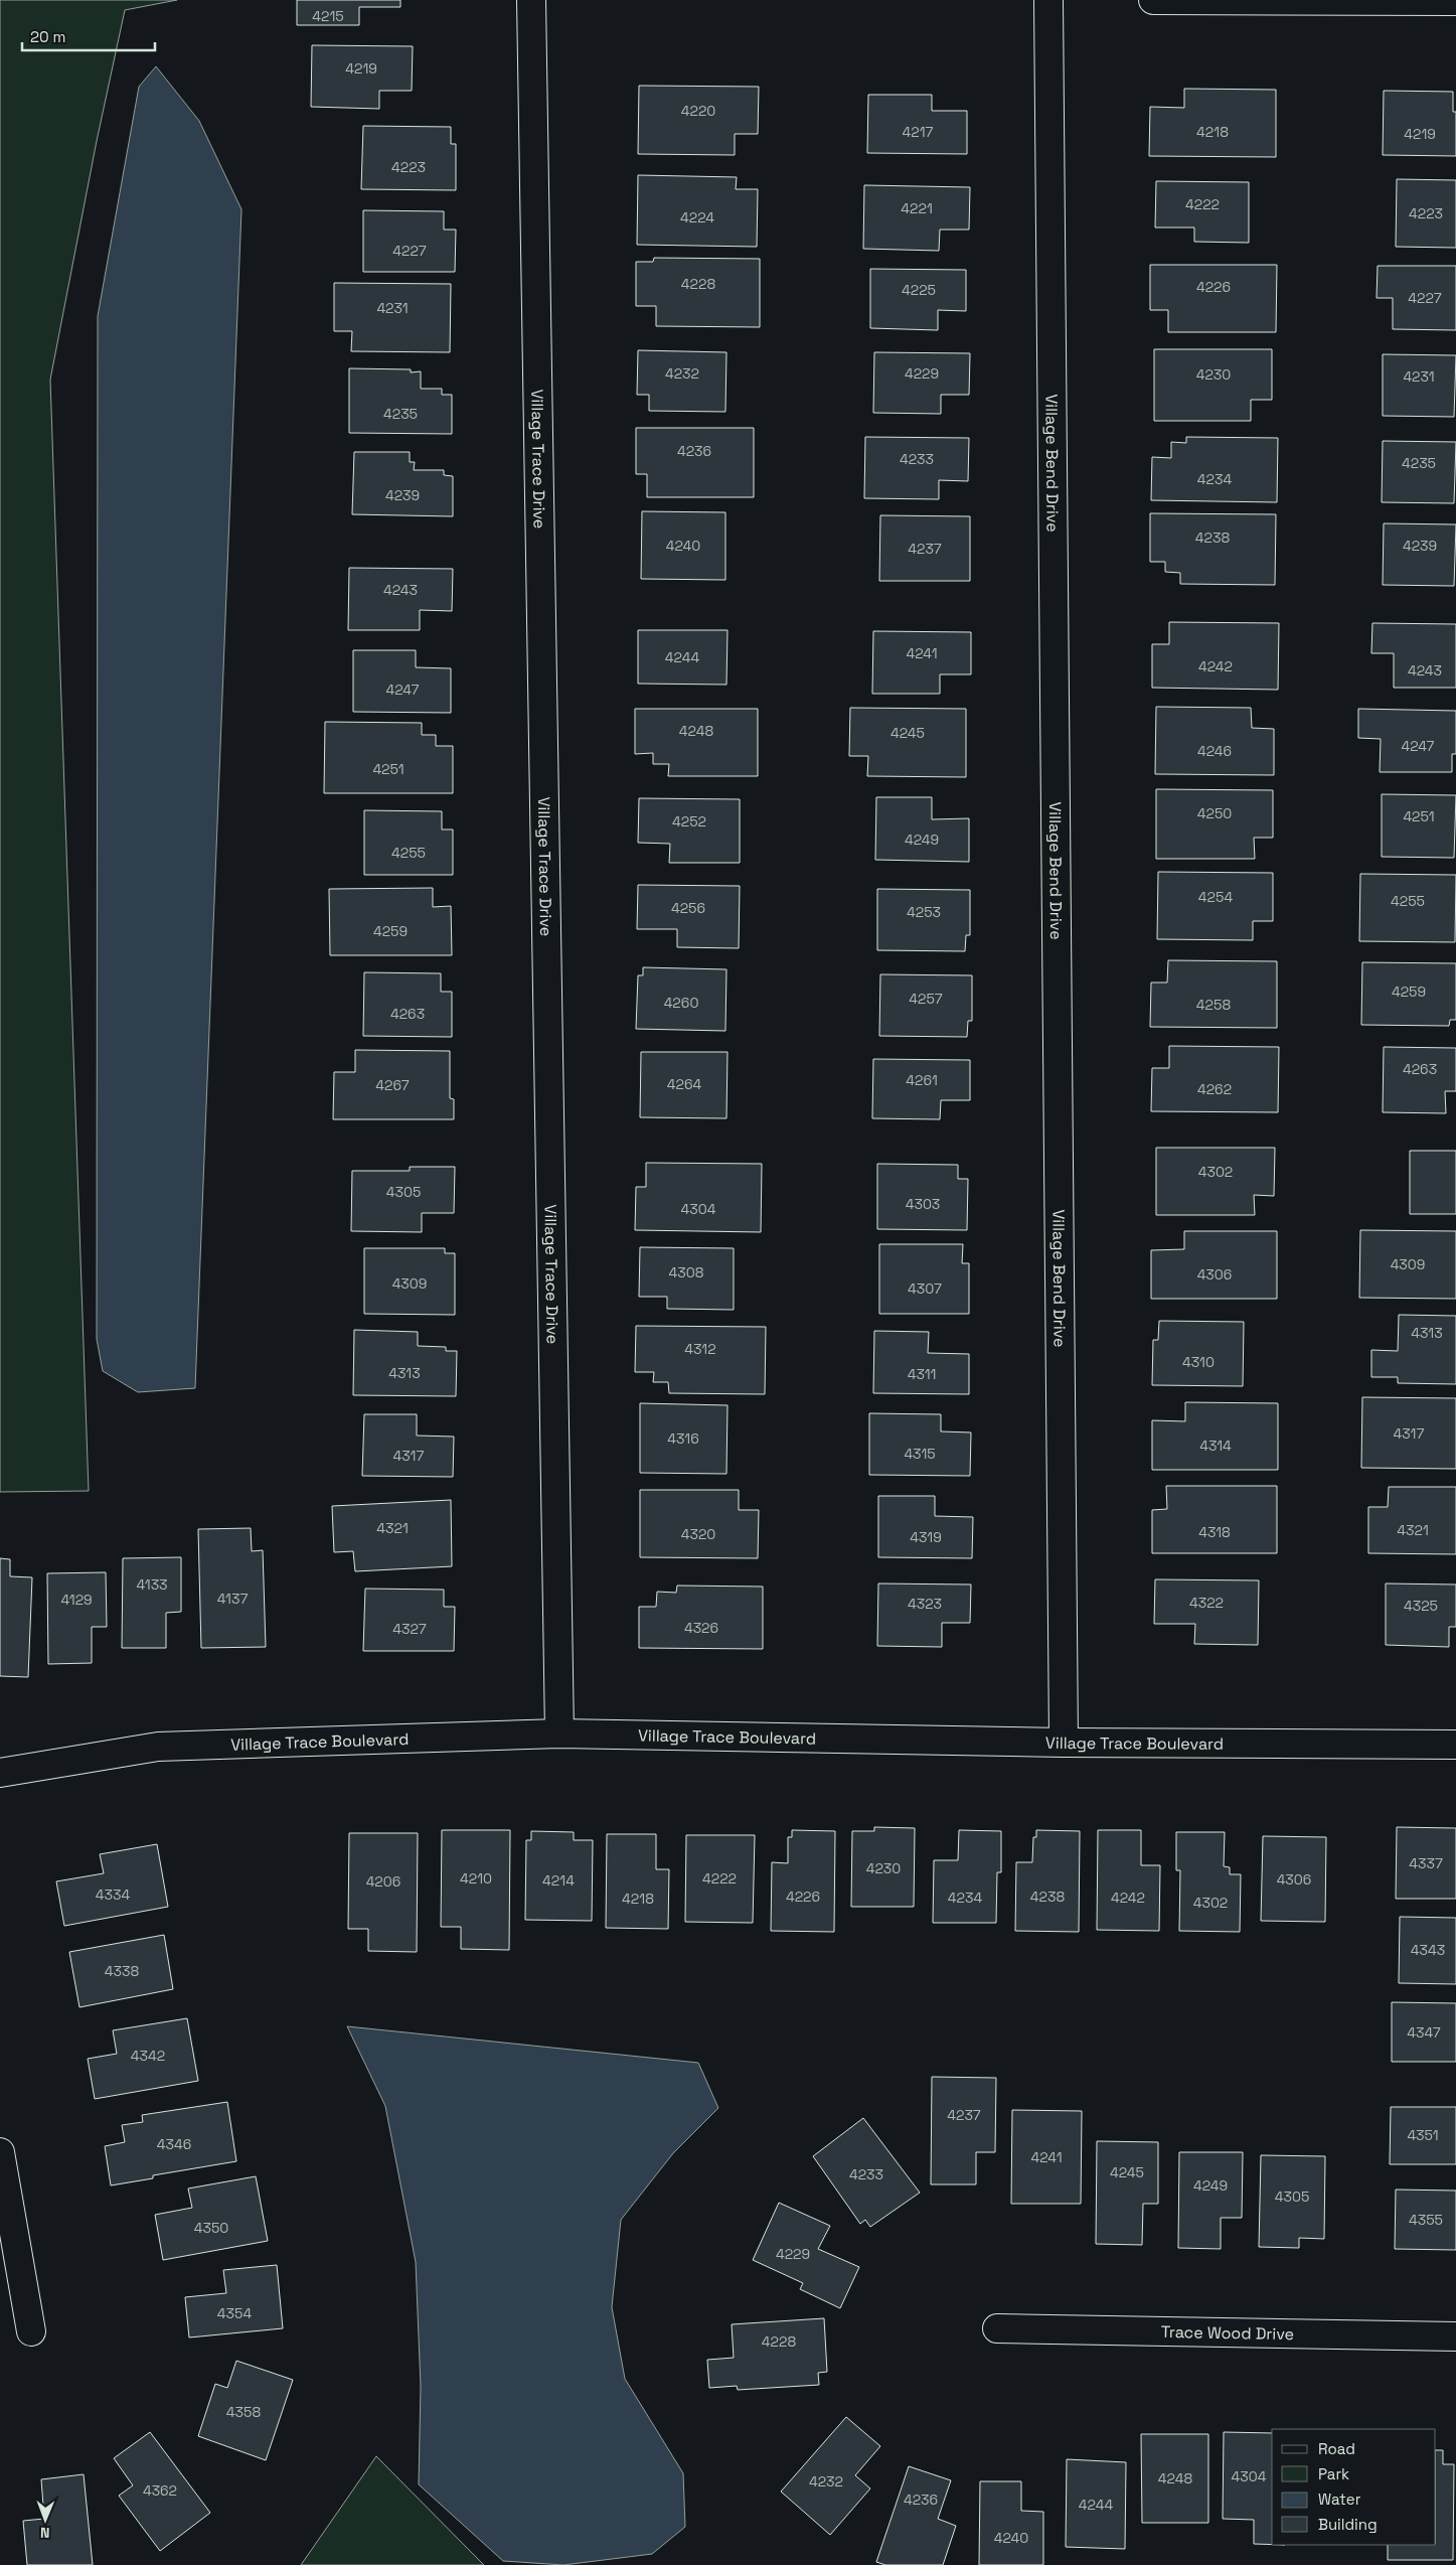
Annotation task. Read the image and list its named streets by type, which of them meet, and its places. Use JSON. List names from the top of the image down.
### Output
{
  "streets": {
    "street": [
      "Village Trace Drive",
      "Village Bend Drive",
      "Village Trace Boulevard",
      "Trace Wood Drive"
    ]
  },
  "crossings": [
    ["Village Trace Drive", "Village Trace Boulevard"],
    ["Village Bend Drive", "Village Trace Boulevard"]
  ],
  "house_numbers": [
    "4215",
    "4219",
    "4220",
    "4217",
    "4218",
    "4219",
    "4223",
    "4222",
    "4221",
    "4223",
    "4224",
    "4227",
    "4228",
    "4226",
    "4225",
    "4227",
    "4231",
    "4232",
    "4229",
    "4230",
    "4231",
    "4235",
    "4236",
    "4233",
    "4235",
    "4234",
    "4239",
    "4238",
    "4240",
    "4239",
    "4237",
    "4243",
    "4241",
    "4244",
    "4242",
    "4243",
    "4247",
    "4248",
    "4245",
    "4247",
    "4246",
    "4251",
    "4250",
    "4251",
    "4252",
    "4249",
    "4255",
    "4254",
    "4255",
    "4256",
    "4253",
    "4259",
    "4259",
    "4257",
    "4260",
    "4258",
    "4263",
    "4263",
    "4261",
    "4264",
    "4267",
    "4262",
    "4302",
    "4305",
    "4303",
    "4304",
    "4309",
    "4308",
    "4306",
    "4309",
    "4307",
    "4313",
    "4312",
    "4310",
    "4313",
    "4311",
    "4317",
    "4316",
    "4314",
    "4315",
    "4317",
    "4321",
    "4321",
    "4318",
    "4320",
    "4319",
    "4133",
    "4137",
    "4129",
    "4322",
    "4323",
    "4325",
    "4326",
    "4327",
    "4337",
    "4230",
    "4210",
    "4222",
    "4306",
    "4214",
    "4206",
    "4334",
    "4226",
    "4238",
    "4234",
    "4242",
    "4218",
    "4302",
    "4343",
    "4338",
    "4347",
    "4342",
    "4237",
    "4351",
    "4346",
    "4241",
    "4245",
    "4233",
    "4249",
    "4305",
    "4355",
    "4350",
    "4229",
    "4354",
    "4228",
    "4358",
    "4304",
    "4248",
    "4232",
    "4362",
    "4236",
    "4244",
    "4240"
  ],
  "legend": [
    "Road",
    "Park",
    "Water",
    "Building"
  ],
  "scale_bar": "20 m",
  "north": "bottom"
}
